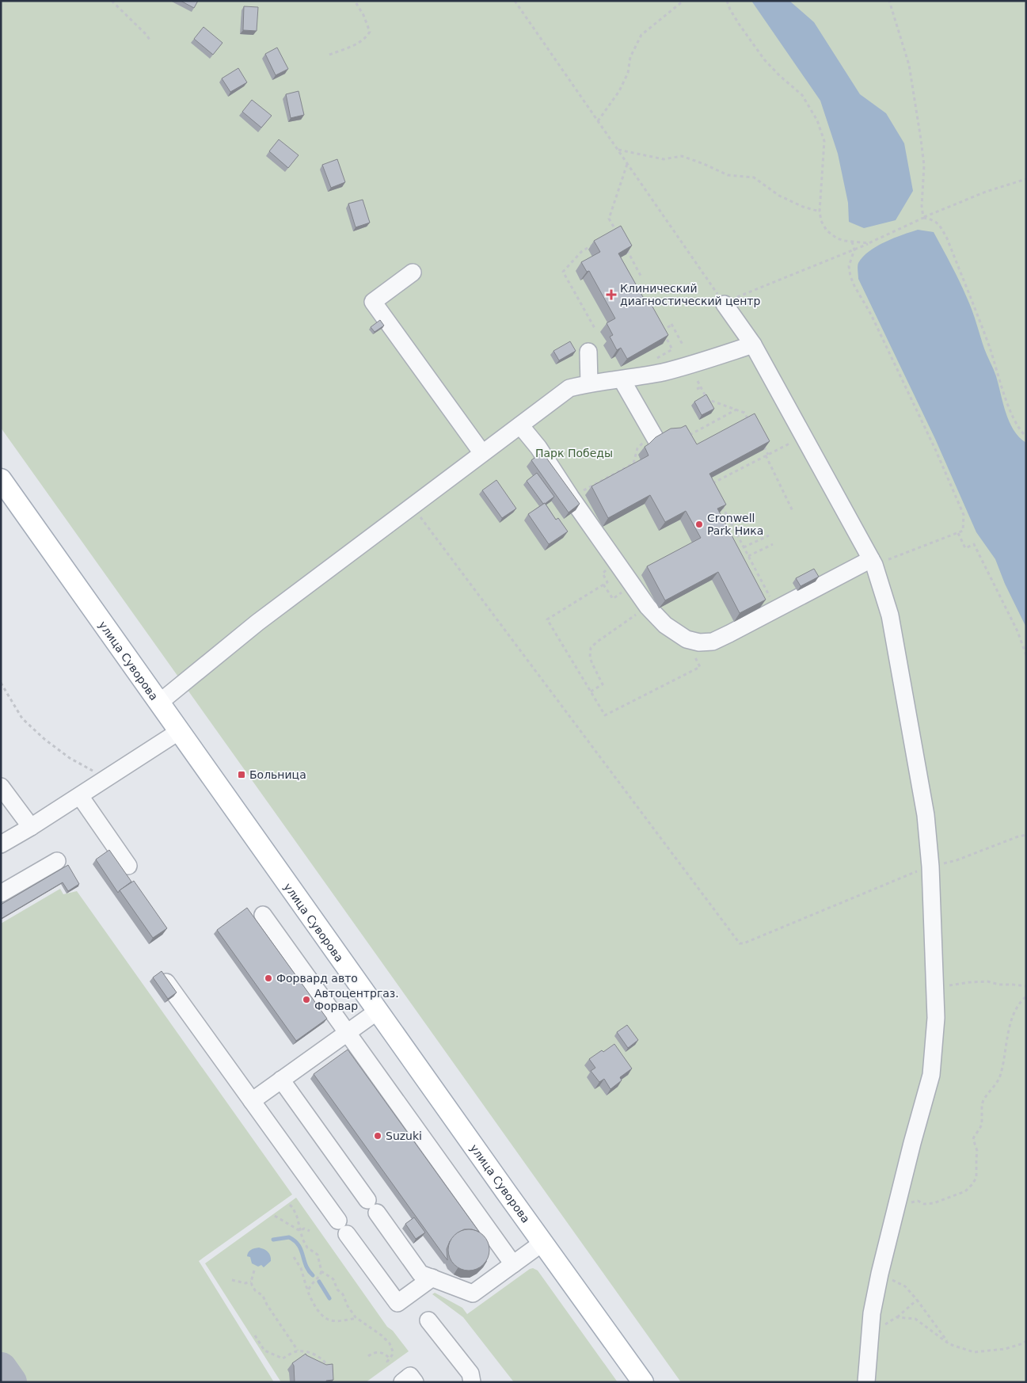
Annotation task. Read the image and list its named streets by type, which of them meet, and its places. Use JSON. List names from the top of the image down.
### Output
{
  "streets": {
    "main road": ["улица Суворова"]
  },
  "parks": ["Парк Победы"],
  "places": {
    "health": ["Клинический диагностический центр"],
    "other": [
      "Cronwell Park Ника",
      "Форвард авто",
      "Автоцентргаз. Форвар",
      "Suzuki"
    ],
    "transit": ["Больница"]
  }
}
